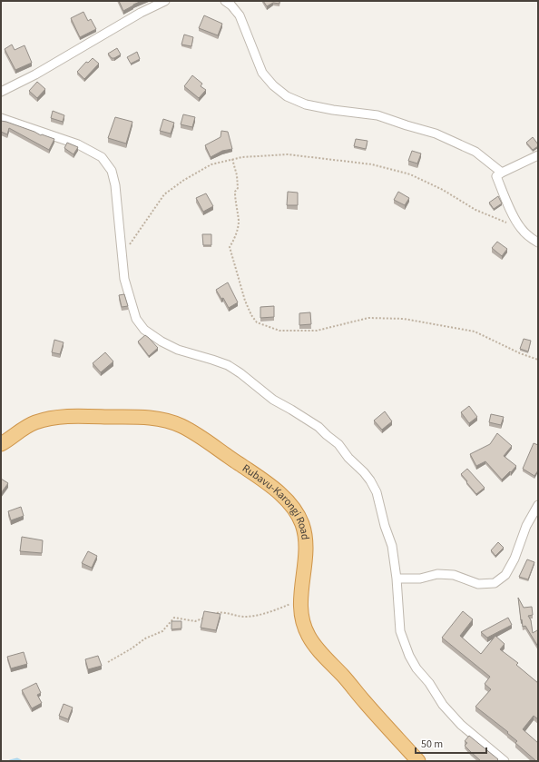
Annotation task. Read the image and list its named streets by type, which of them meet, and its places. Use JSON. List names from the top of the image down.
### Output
{
  "streets": {
    "highway": ["Rubavu-Karongi Road"]
  },
  "scale_bar": "50 m"
}
